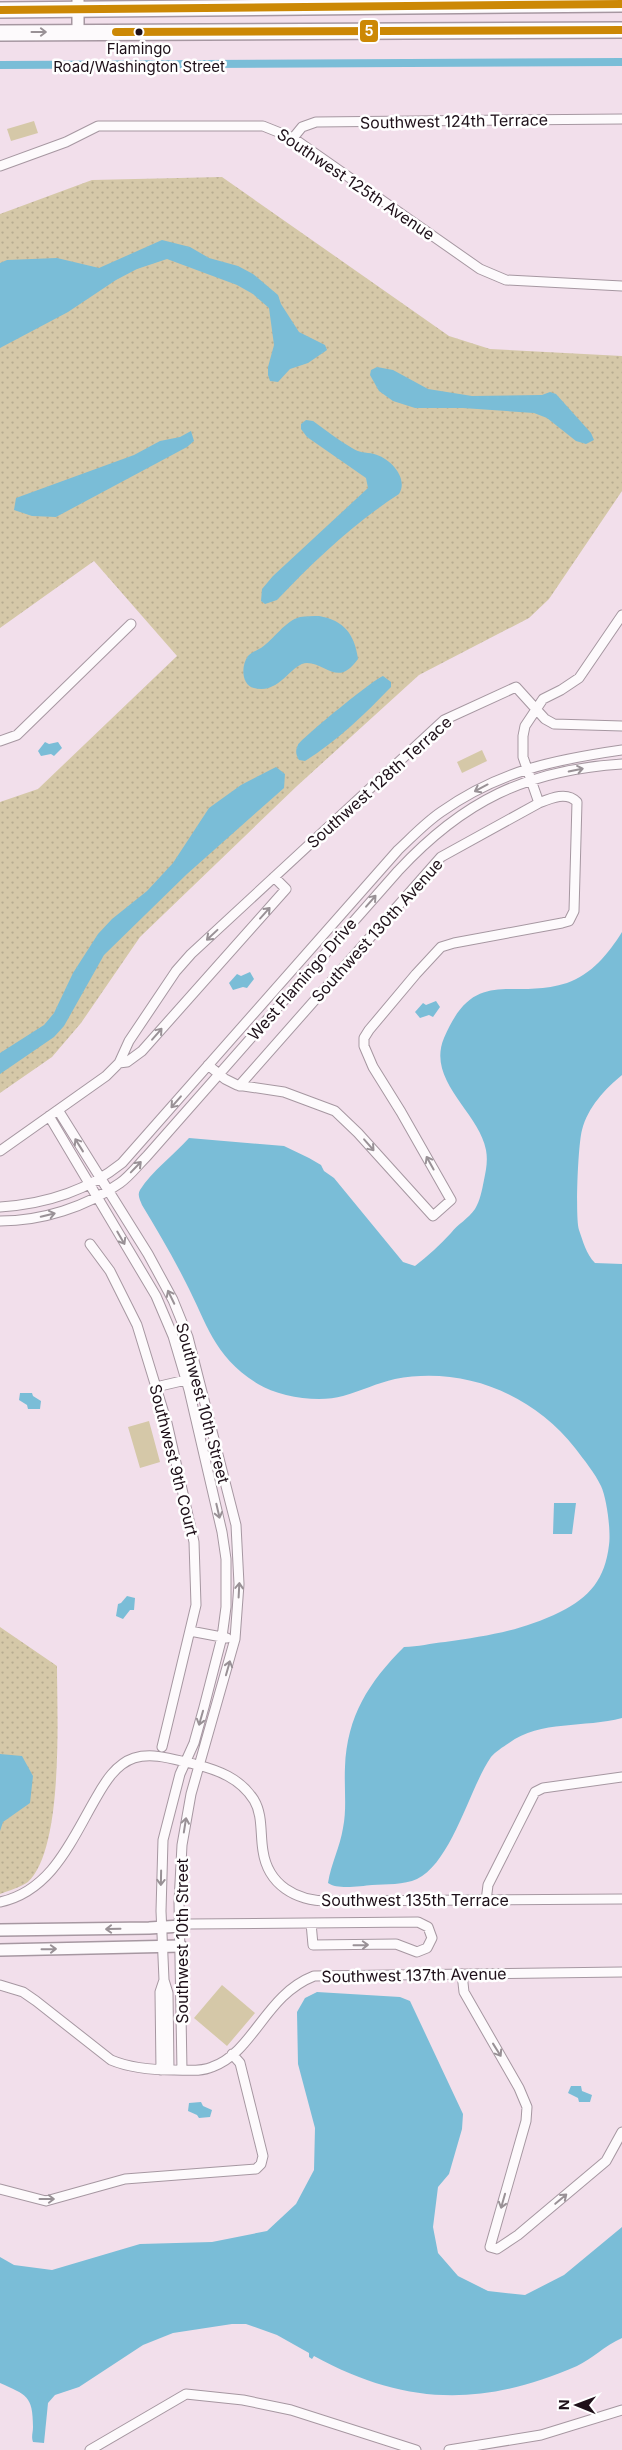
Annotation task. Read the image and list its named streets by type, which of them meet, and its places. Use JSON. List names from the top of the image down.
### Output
{
  "streets": {
    "street": [
      "Southwest 124th Terrace",
      "Southwest 125th Avenue",
      "Southwest 128th Terrace",
      "Southwest 130th Avenue",
      "West Flamingo Drive",
      "Southwest 10th Street",
      "Southwest 9th Court",
      "Southwest 135th Terrace",
      "Southwest 137th Avenue"
    ]
  },
  "crossings": [
    ["Southwest 124th Terrace", "Southwest 125th Avenue"],
    ["Southwest 128th Terrace", "Southwest 10th Street"],
    ["West Flamingo Drive", "Southwest 10th Street"],
    ["Southwest 10th Street", "Southwest 135th Terrace"],
    ["Southwest 10th Street", "Southwest 137th Avenue"]
  ],
  "places": ["Flamingo Road/Washington Street"],
  "lines": ["transit line 5"],
  "north": "left"
}
